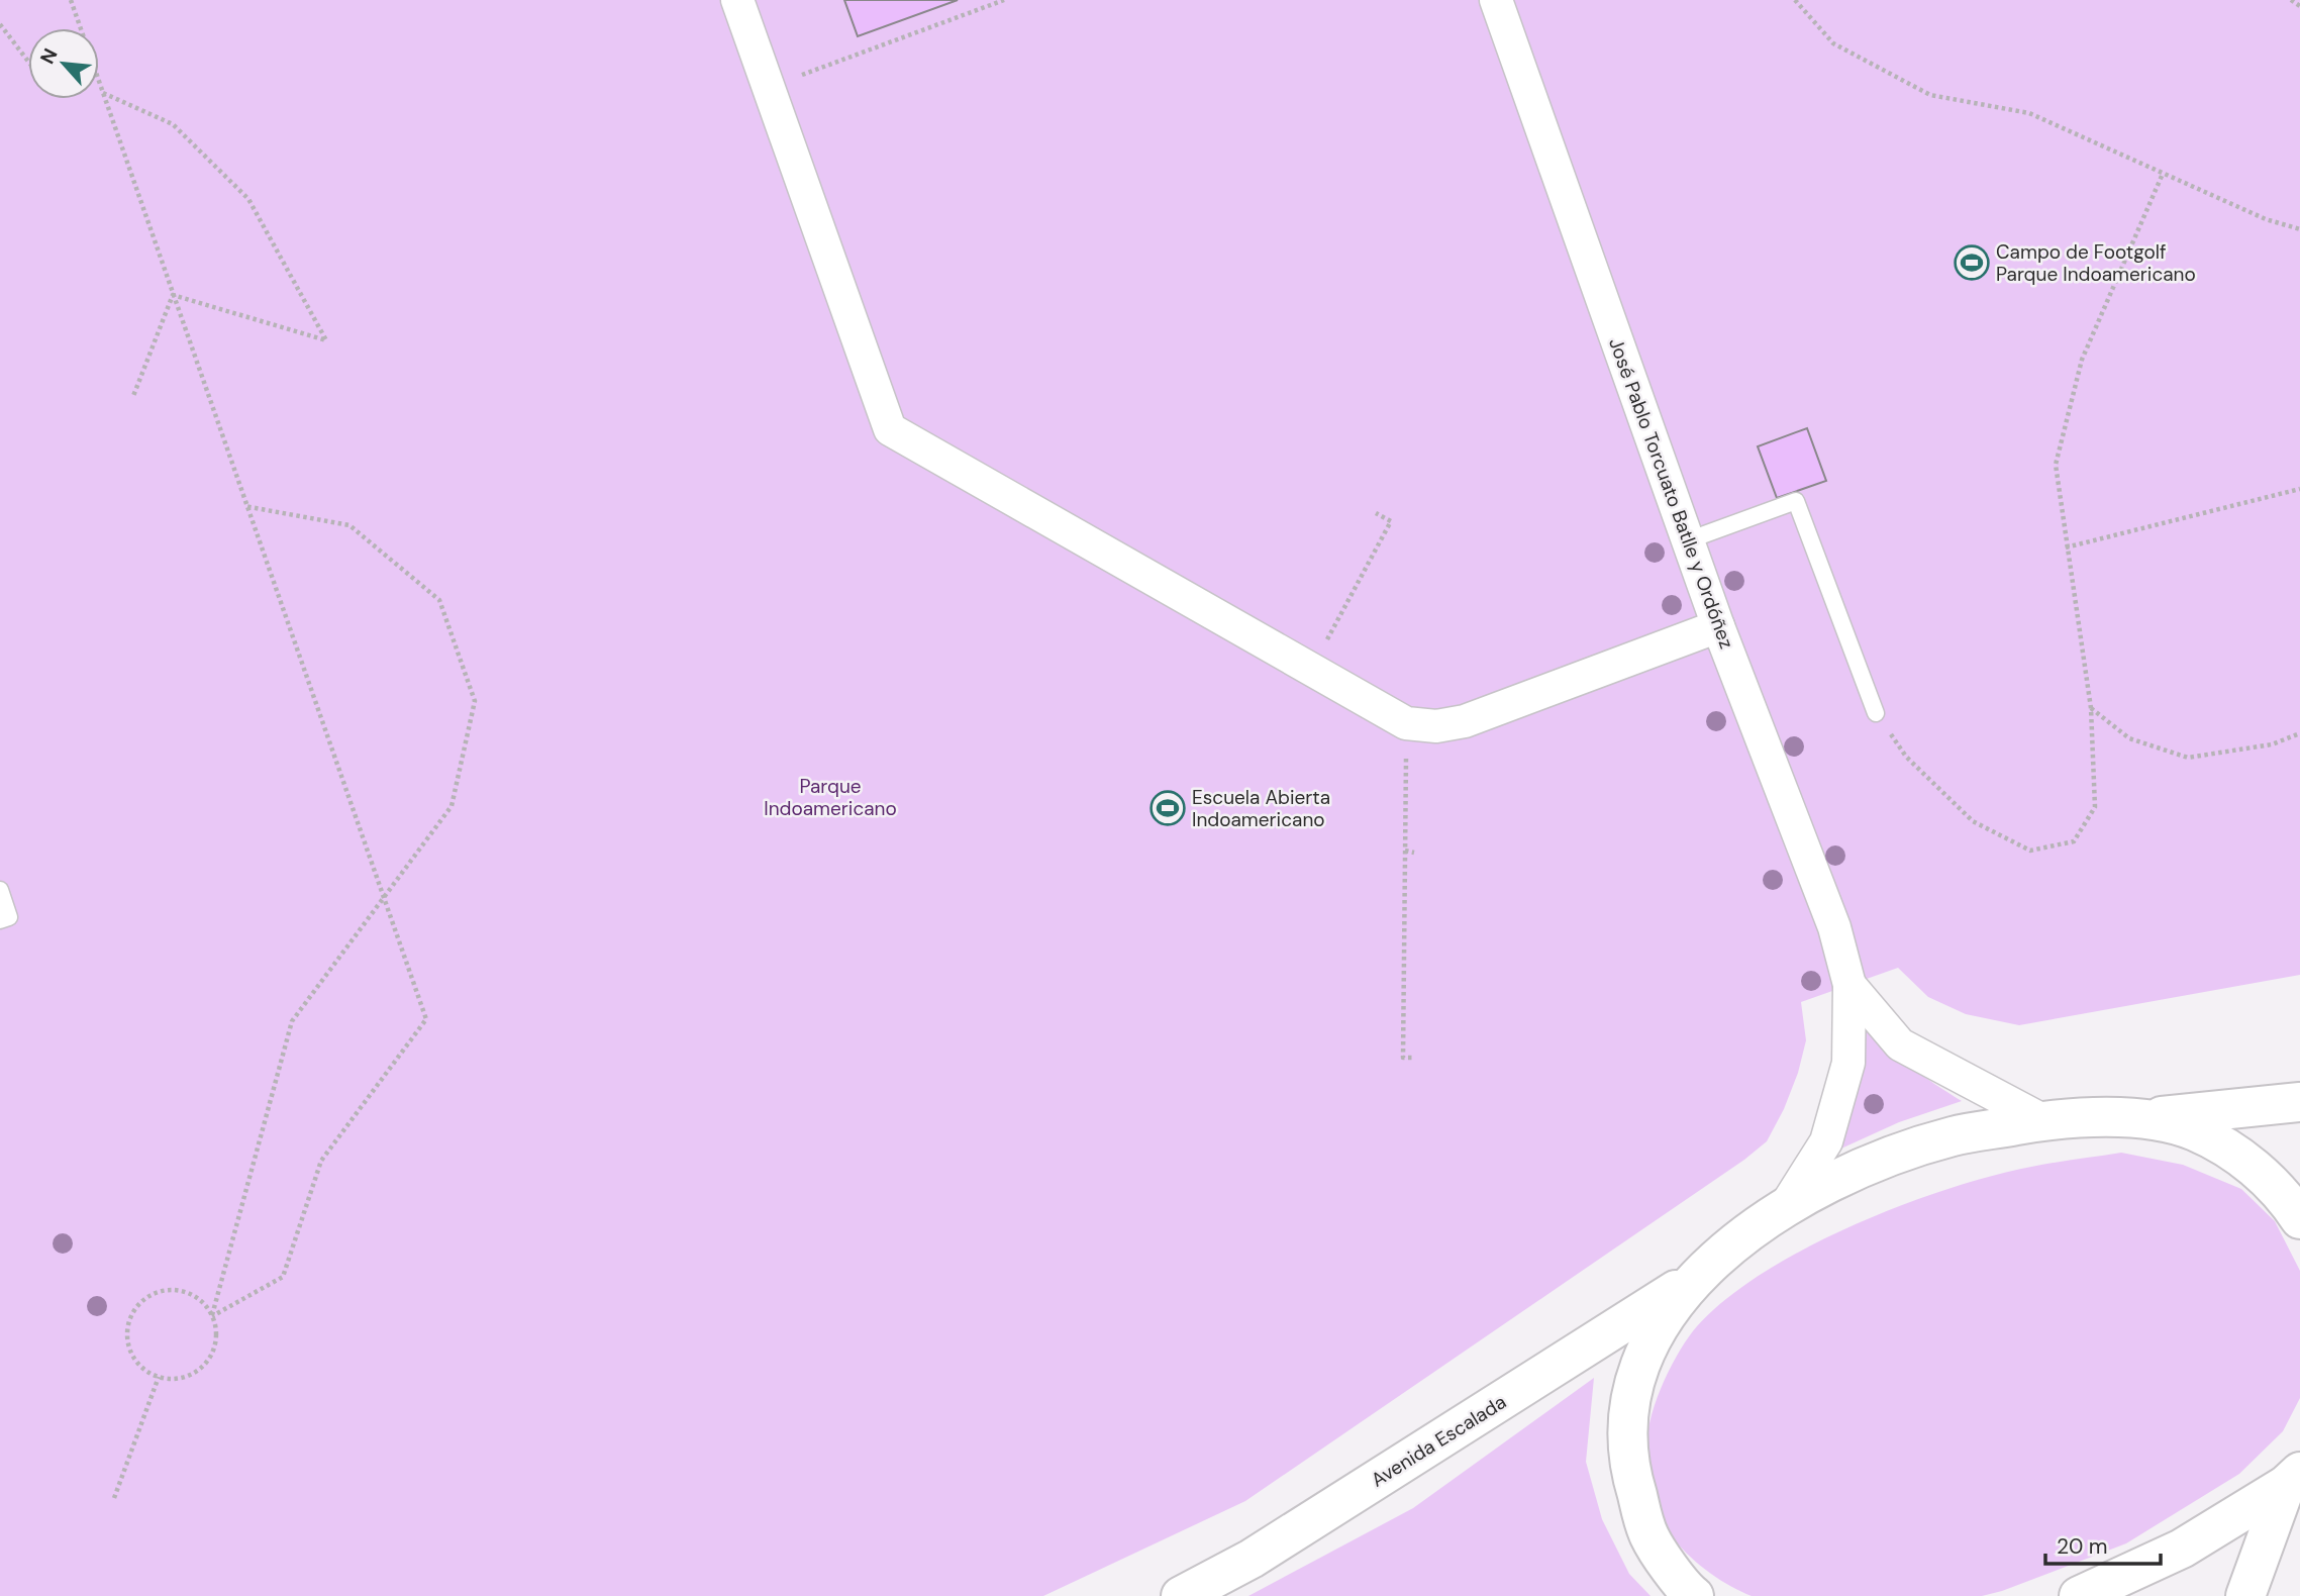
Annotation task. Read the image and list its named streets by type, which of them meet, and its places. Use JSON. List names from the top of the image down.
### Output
{
  "streets": {
    "main road": ["Avenida Escalada"],
    "street": ["José Pablo Torcuato Batlle y Ordóñez"]
  },
  "parks": ["Parque Indoamericano"],
  "places": {
    "sports": ["Campo de Footgolf Parque Indoamericano", "Escuela Abierta Indoamericano"]
  },
  "scale_bar": "20 m",
  "north": "top left"
}
